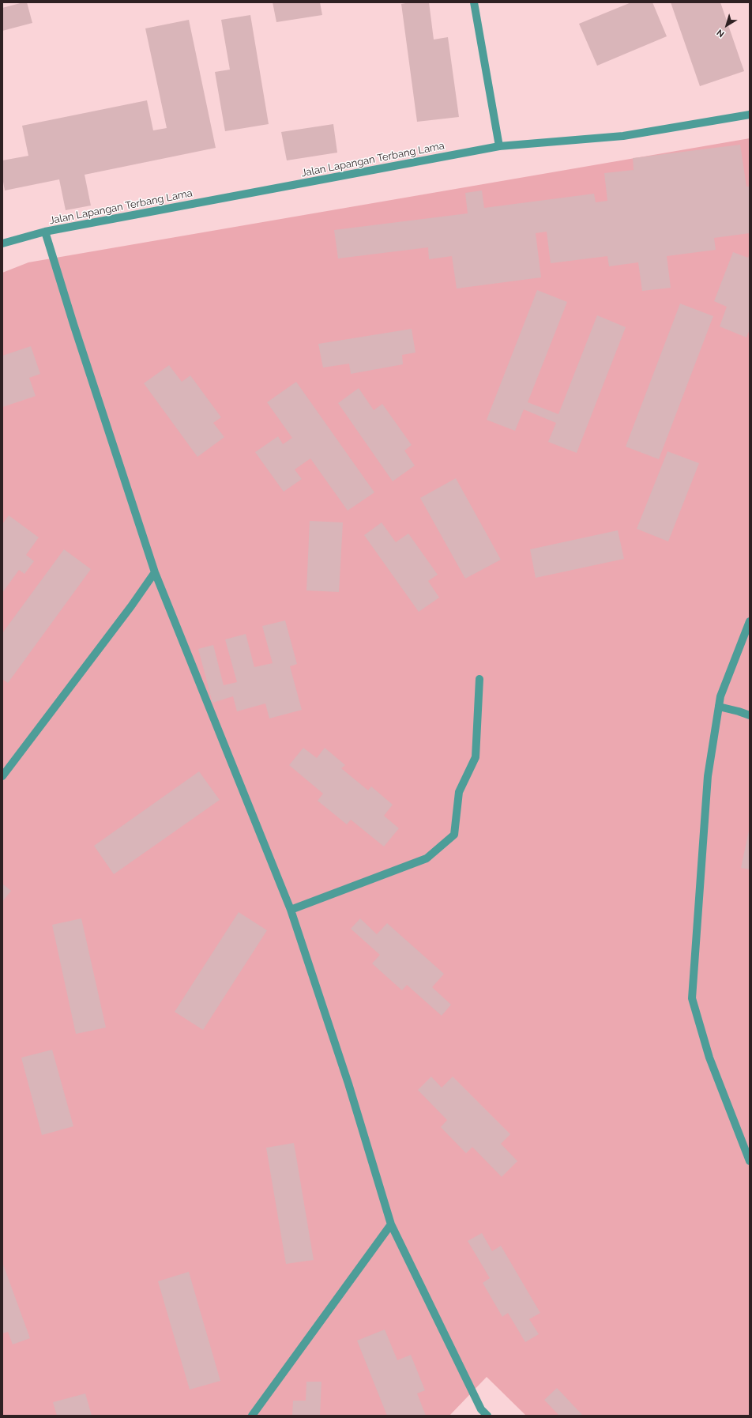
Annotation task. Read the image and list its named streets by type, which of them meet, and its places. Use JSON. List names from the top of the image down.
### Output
{
  "streets": {
    "street": ["Jalan Lapangan Terbang Lama"]
  },
  "north": "bottom left"
}
